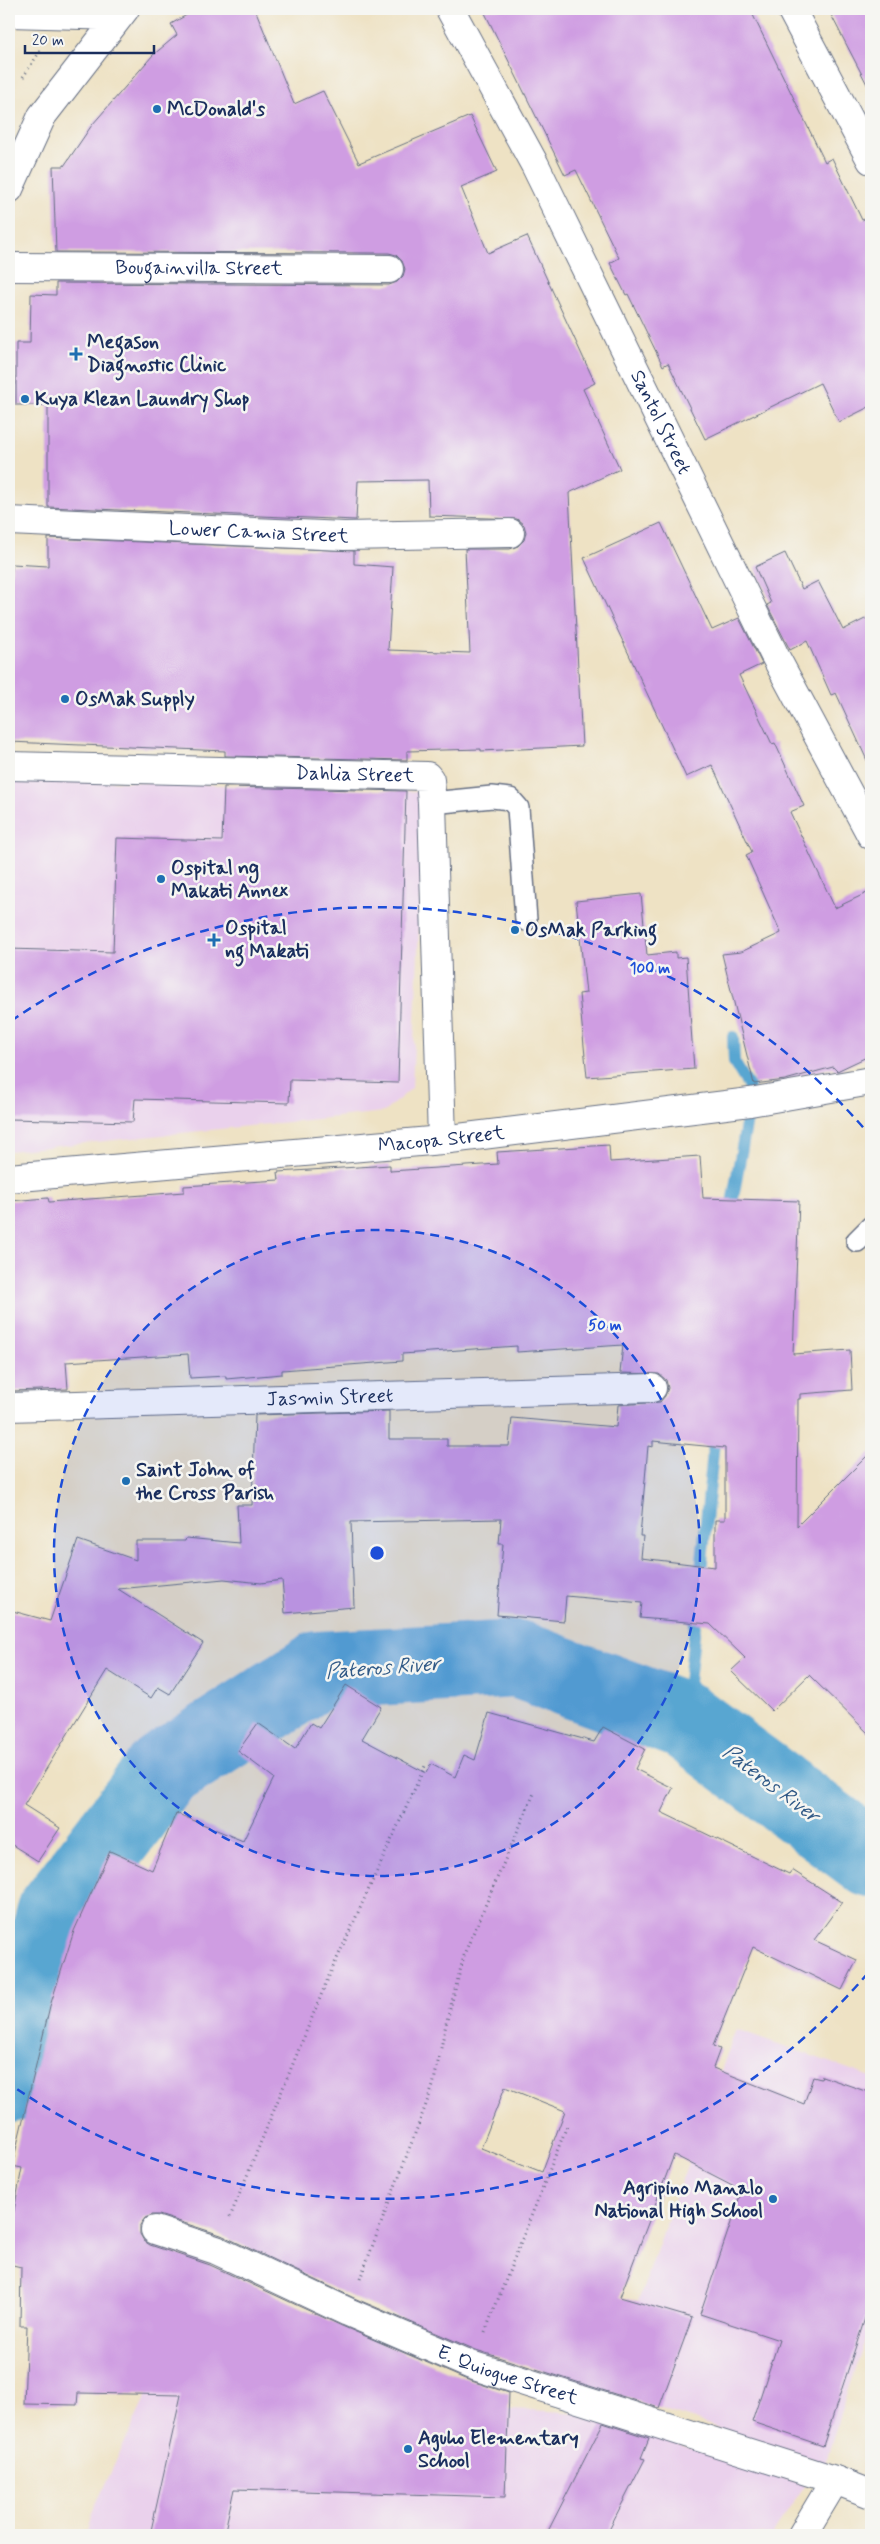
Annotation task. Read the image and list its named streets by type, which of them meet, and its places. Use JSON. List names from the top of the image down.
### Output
{
  "streets": {
    "street": [
      "Bougainvilla Street",
      "Santol Street",
      "Lower Camia Street",
      "Dahlia Street",
      "Macopa Street",
      "Jasmin Street",
      "E. Quiogue Street"
    ]
  },
  "crossings": [
    ["Dahlia Street", "Macopa Street"]
  ],
  "water": ["Pateros River"],
  "places": {
    "other": [
      "McDonald's",
      "Kuya Klean Laundry Shop",
      "OsMak Supply",
      "Ospital ng Makati Annex",
      "OsMak Parking",
      "Saint John of the Cross Parish",
      "Agripino Manalo National High School",
      "Aguho Elementary School"
    ],
    "health": ["Megason Diagnostic Clinic", "Ospital ng Makati"]
  },
  "scale_bar": "20 m",
  "rings": ["100 m", "50 m"]
}
